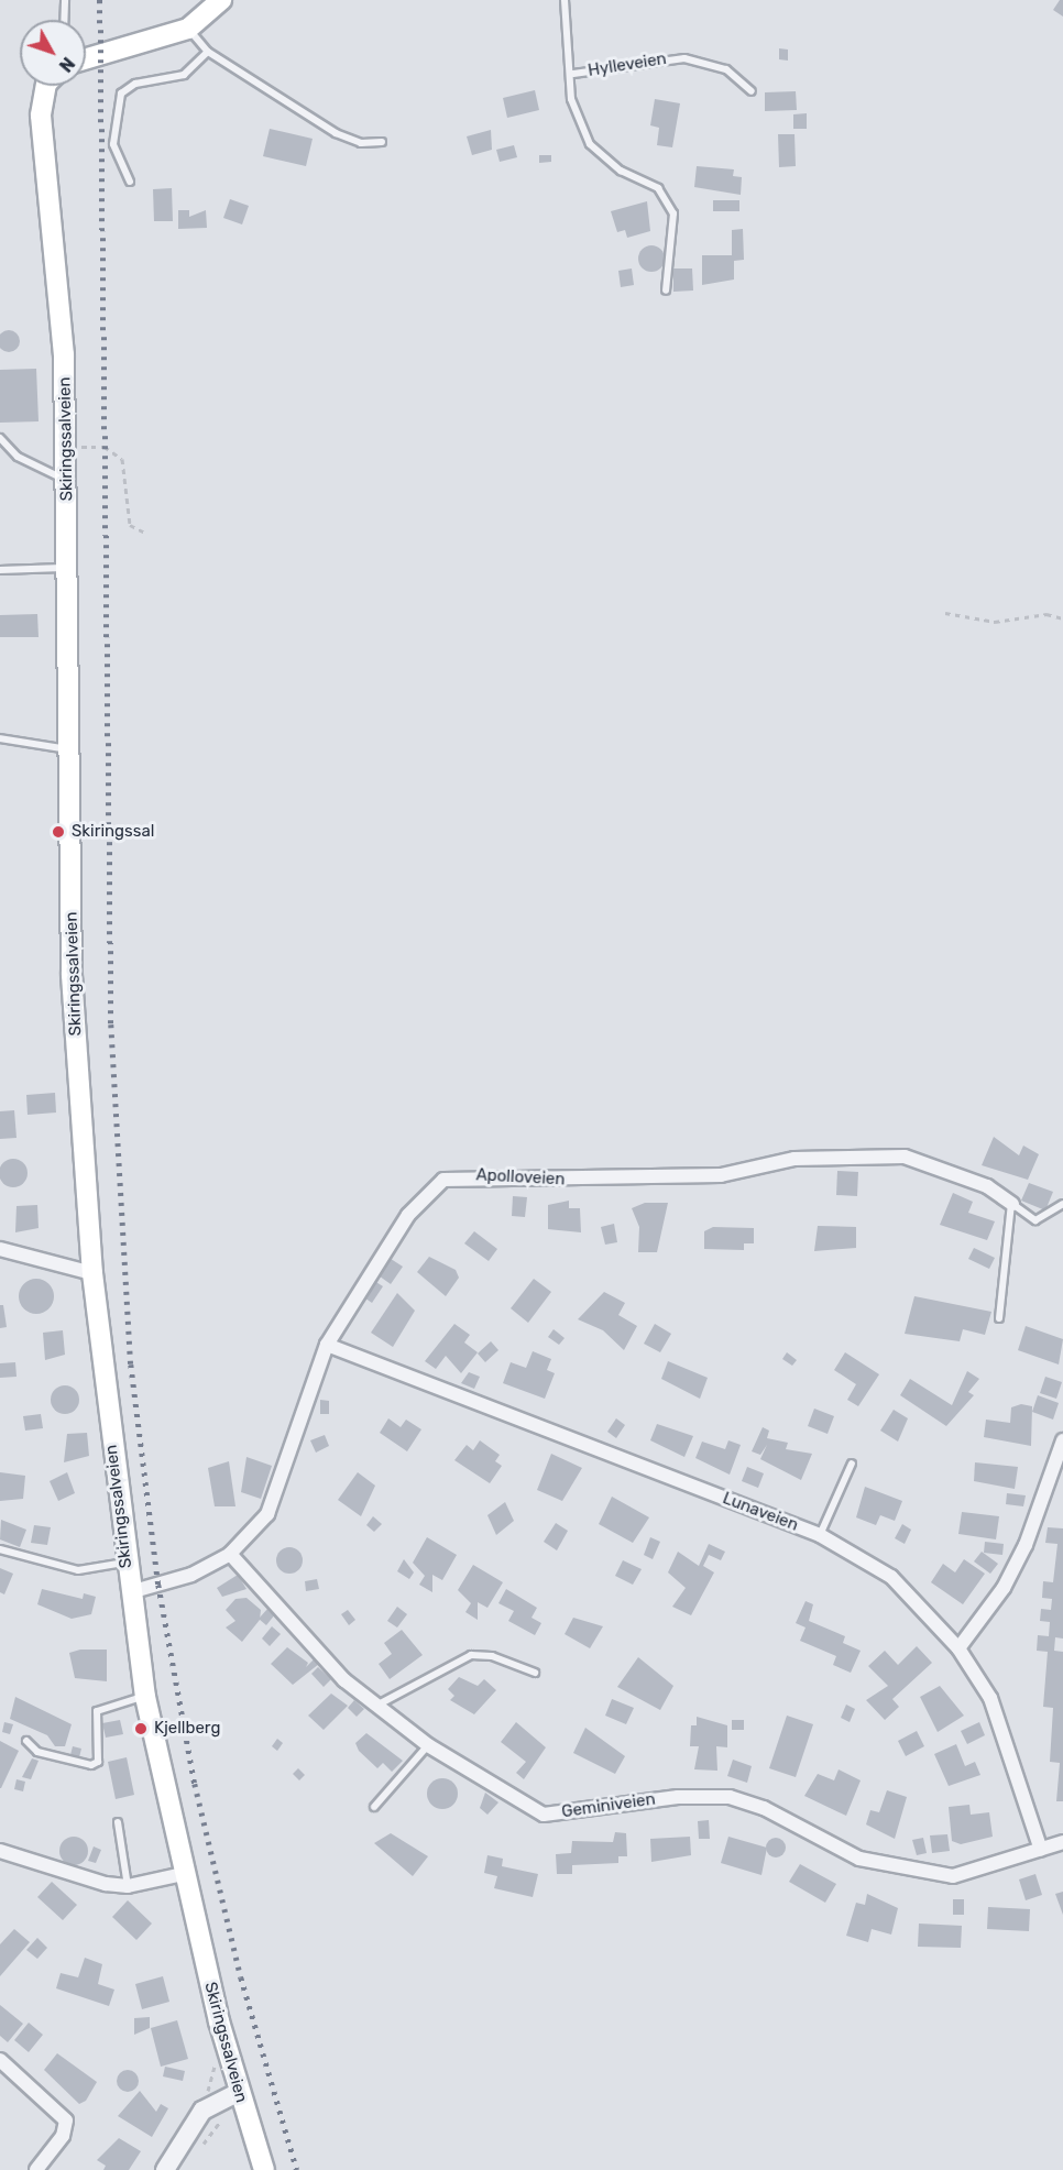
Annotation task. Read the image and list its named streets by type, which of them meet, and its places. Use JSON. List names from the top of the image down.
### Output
{
  "streets": {
    "main road": ["Skiringssalveien"],
    "street": ["Apolloveien", "Lunaveien", "Geminiveien"],
    "lane": ["Hylleveien"]
  },
  "crossings": [
    ["Skiringssalveien", "Apolloveien"],
    ["Apolloveien", "Lunaveien"],
    ["Apolloveien", "Geminiveien"],
    ["Lunaveien", "Geminiveien"]
  ],
  "places": ["Skiringssal", "Kjellberg"],
  "north": "bottom right"
}
